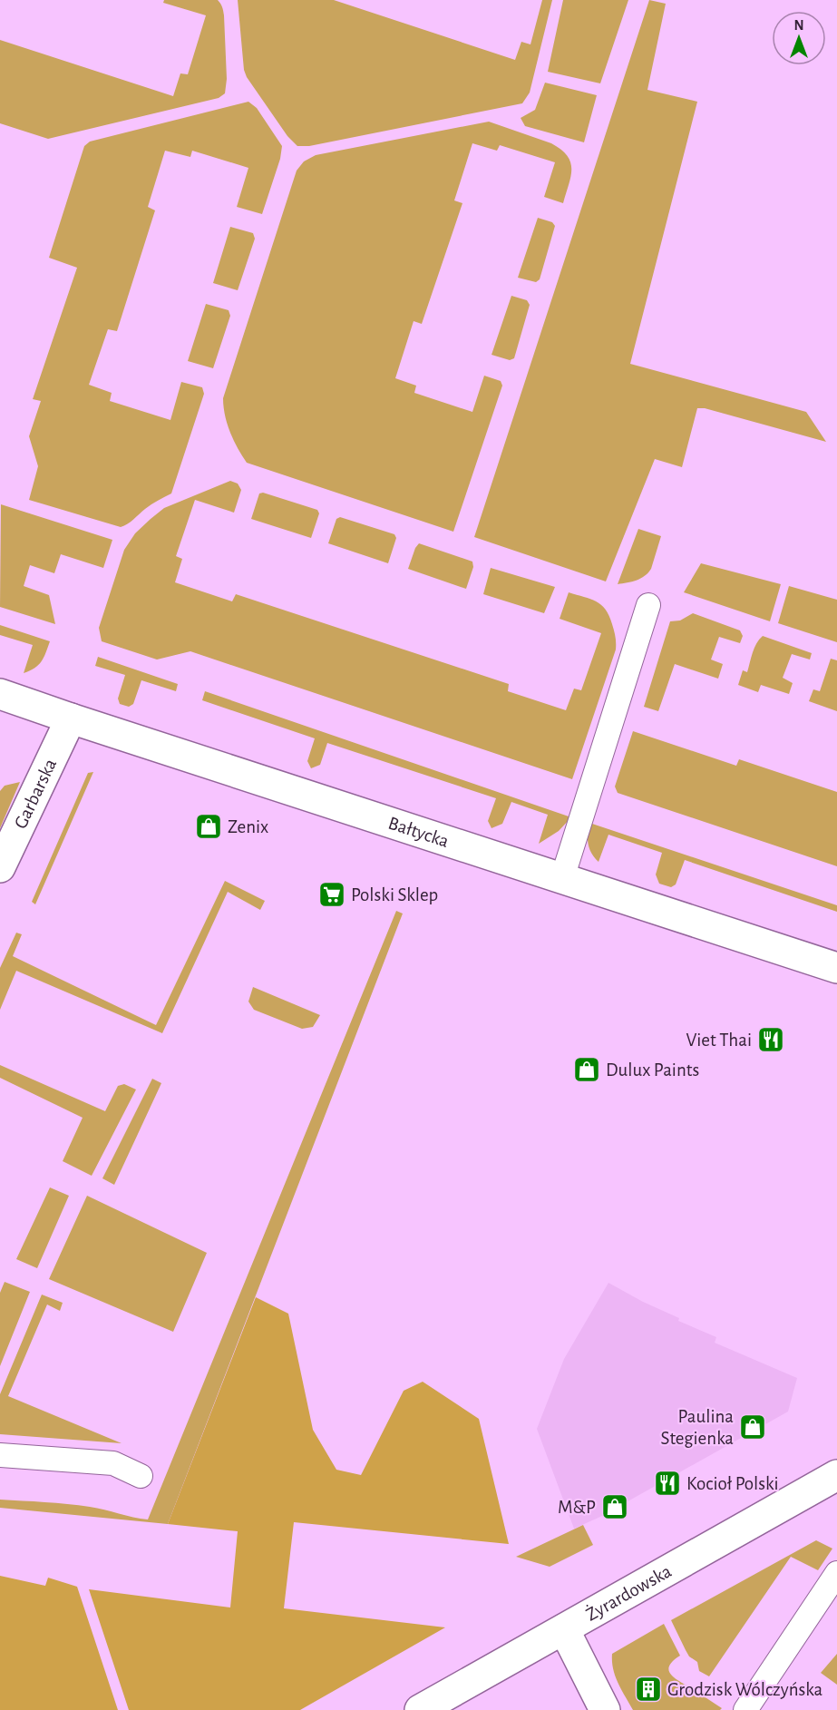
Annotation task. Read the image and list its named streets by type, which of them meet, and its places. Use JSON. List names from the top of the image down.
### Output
{
  "streets": {
    "street": ["Garbarska", "Bałtycka", "Żyrardowska"]
  },
  "crossings": [
    ["Garbarska", "Bałtycka"]
  ],
  "places": {
    "shop": [
      "Zenix",
      "Dulux Paints",
      "Paulina Stegienka",
      "M&P"
    ],
    "supermarket": ["Polski Sklep"],
    "restaurant": ["Viet Thai", "Kocioł Polski"],
    "building": ["Grodzisk Wólczyńska"]
  },
  "north": "top"
}
